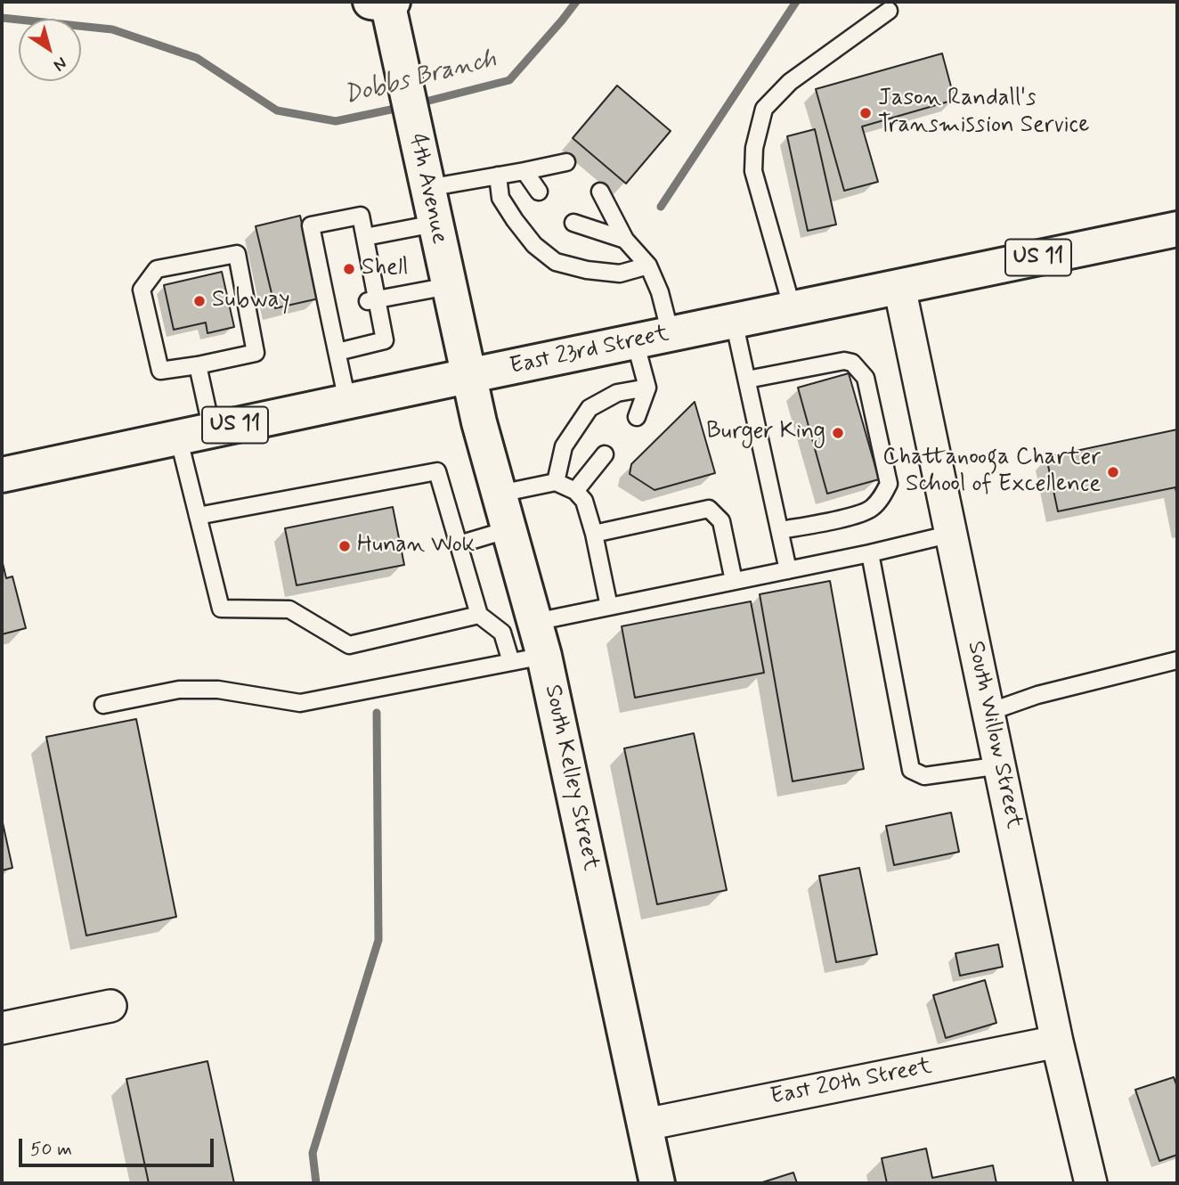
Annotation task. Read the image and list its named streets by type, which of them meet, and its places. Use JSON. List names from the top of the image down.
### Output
{
  "streets": {
    "main road": [
      "4th Avenue",
      "US 11",
      "East 23rd Street",
      "South Kelley Street"
    ],
    "street": ["South Willow Street", "East 20th Street"]
  },
  "crossings": [
    ["4th Avenue", "East 23rd Street"],
    ["4th Avenue", "South Kelley Street"],
    ["East 23rd Street", "South Willow Street"],
    ["East 23rd Street", "South Kelley Street"],
    ["South Willow Street", "East 20th Street"],
    ["South Kelley Street", "East 20th Street"]
  ],
  "water": ["Dobbs Branch"],
  "places": [
    "Jason Randall's Transmission Service",
    "Shell",
    "Subway",
    "Burger King",
    "Chattanooga Charter School of Excellence",
    "Hunan Wok"
  ],
  "scale_bar": "50 m",
  "north": "bottom right"
}
